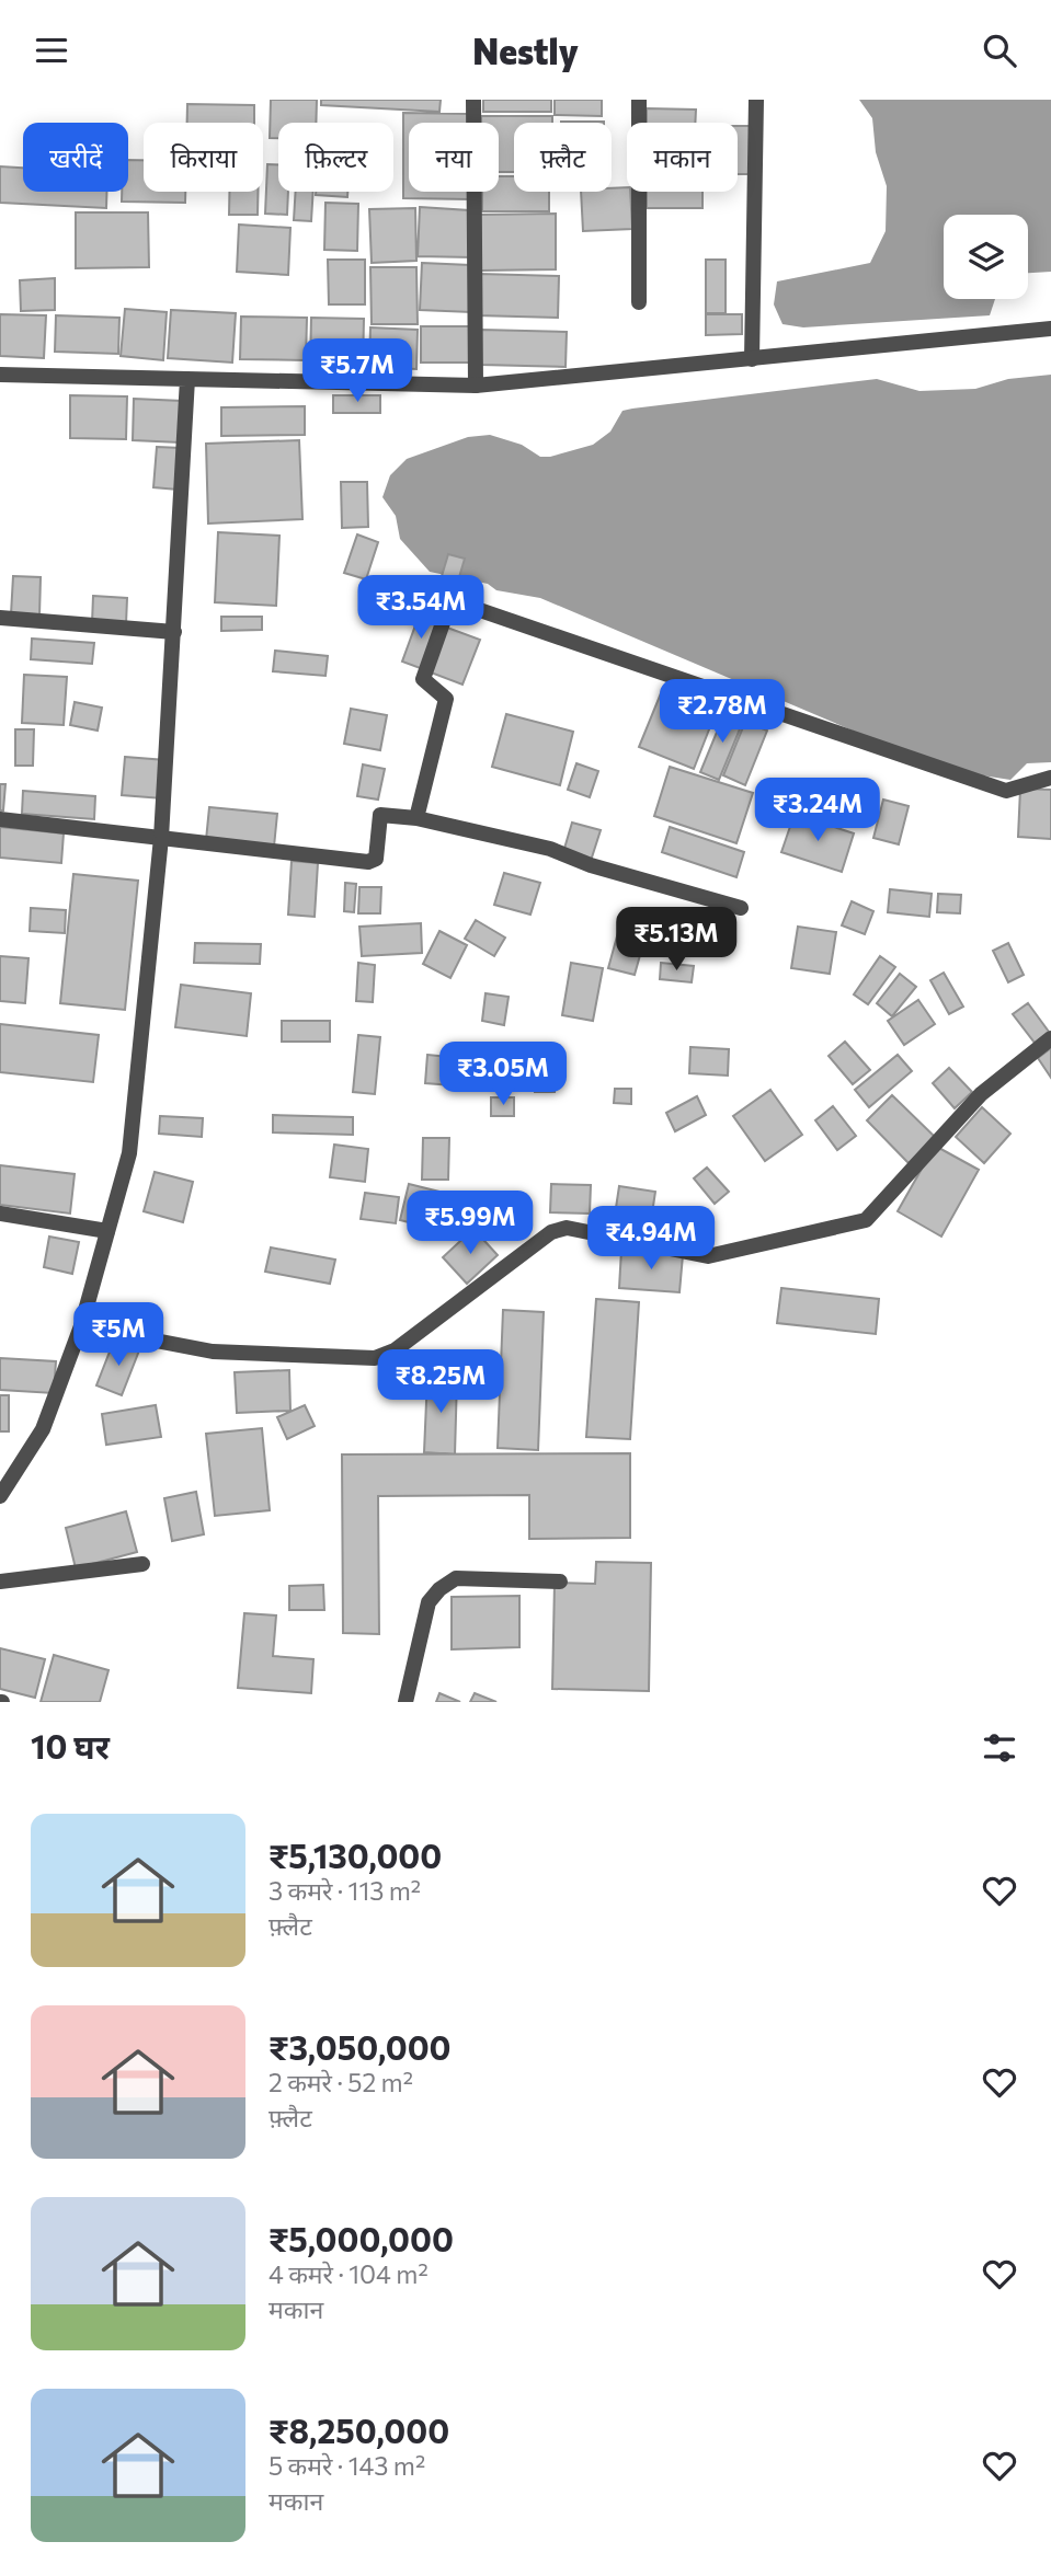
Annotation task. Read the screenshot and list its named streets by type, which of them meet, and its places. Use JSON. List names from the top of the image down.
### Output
{
  "page": {
    "header": "Nestly",
    "chip": [
      "खरीदें",
      "किराया",
      "फ़िल्टर",
      "नया",
      "फ़्लैट",
      "मकान"
    ],
    "price": [
      "₹5.7M",
      "₹3.54M",
      "₹2.78M",
      "₹3.24M",
      "₹5.13M",
      "₹3.05M",
      "₹5.99M",
      "₹4.94M",
      "₹5M",
      "₹8.25M"
    ],
    "heading": "10 घर",
    "list": [
      {
        "name": "₹5,130,000",
        "note": "3 कमरे · 113 m² · फ़्लैट"
      },
      {
        "name": "₹3,050,000",
        "note": "2 कमरे · 52 m² · फ़्लैट"
      },
      {
        "name": "₹5,000,000",
        "note": "4 कमरे · 104 m² · मकान"
      },
      {
        "name": "₹8,250,000",
        "note": "5 कमरे · 143 m² · मकान"
      }
    ]
  }
}
